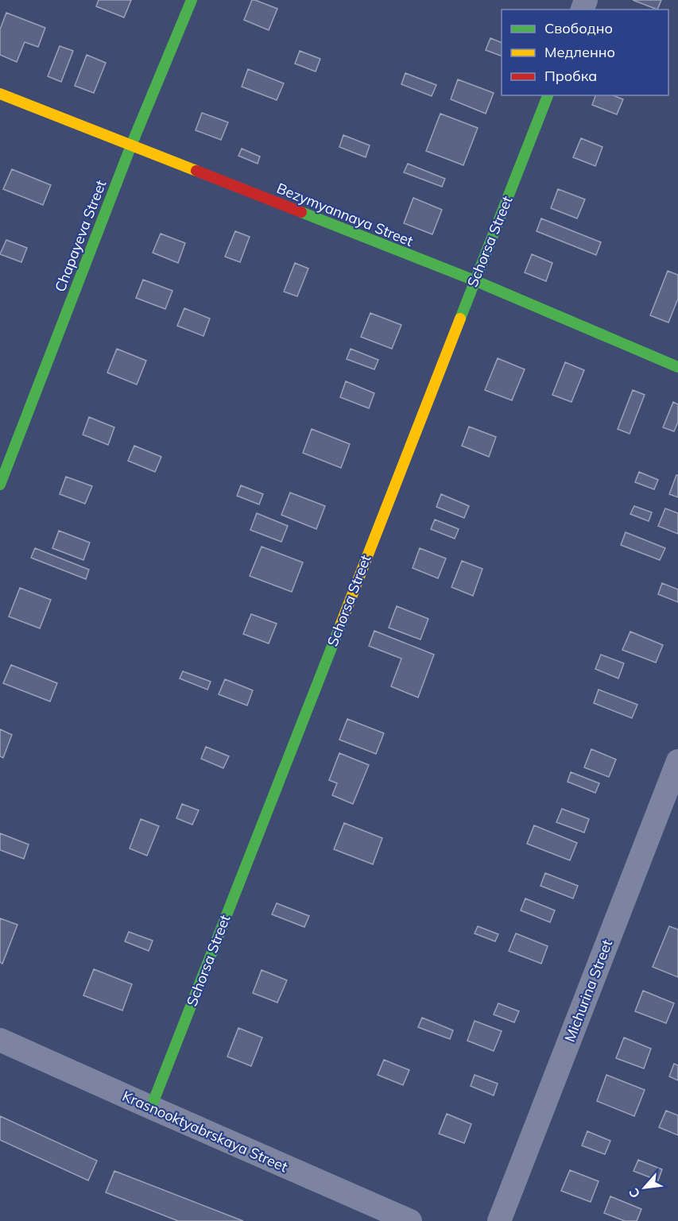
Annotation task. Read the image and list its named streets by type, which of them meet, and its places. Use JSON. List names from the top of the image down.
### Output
{
  "streets": {
    "street": [
      "Bezymyannaya Street",
      "Chapayeva Street",
      "Schorsa Street",
      "Michurina Street",
      "Krasnooktyabrskaya Street"
    ]
  },
  "crossings": [
    ["Bezymyannaya Street", "Chapayeva Street"],
    ["Bezymyannaya Street", "Schorsa Street"],
    ["Schorsa Street", "Krasnooktyabrskaya Street"]
  ],
  "legend": ["Свободно", "Медленно", "Пробка"],
  "north": "bottom left"
}
